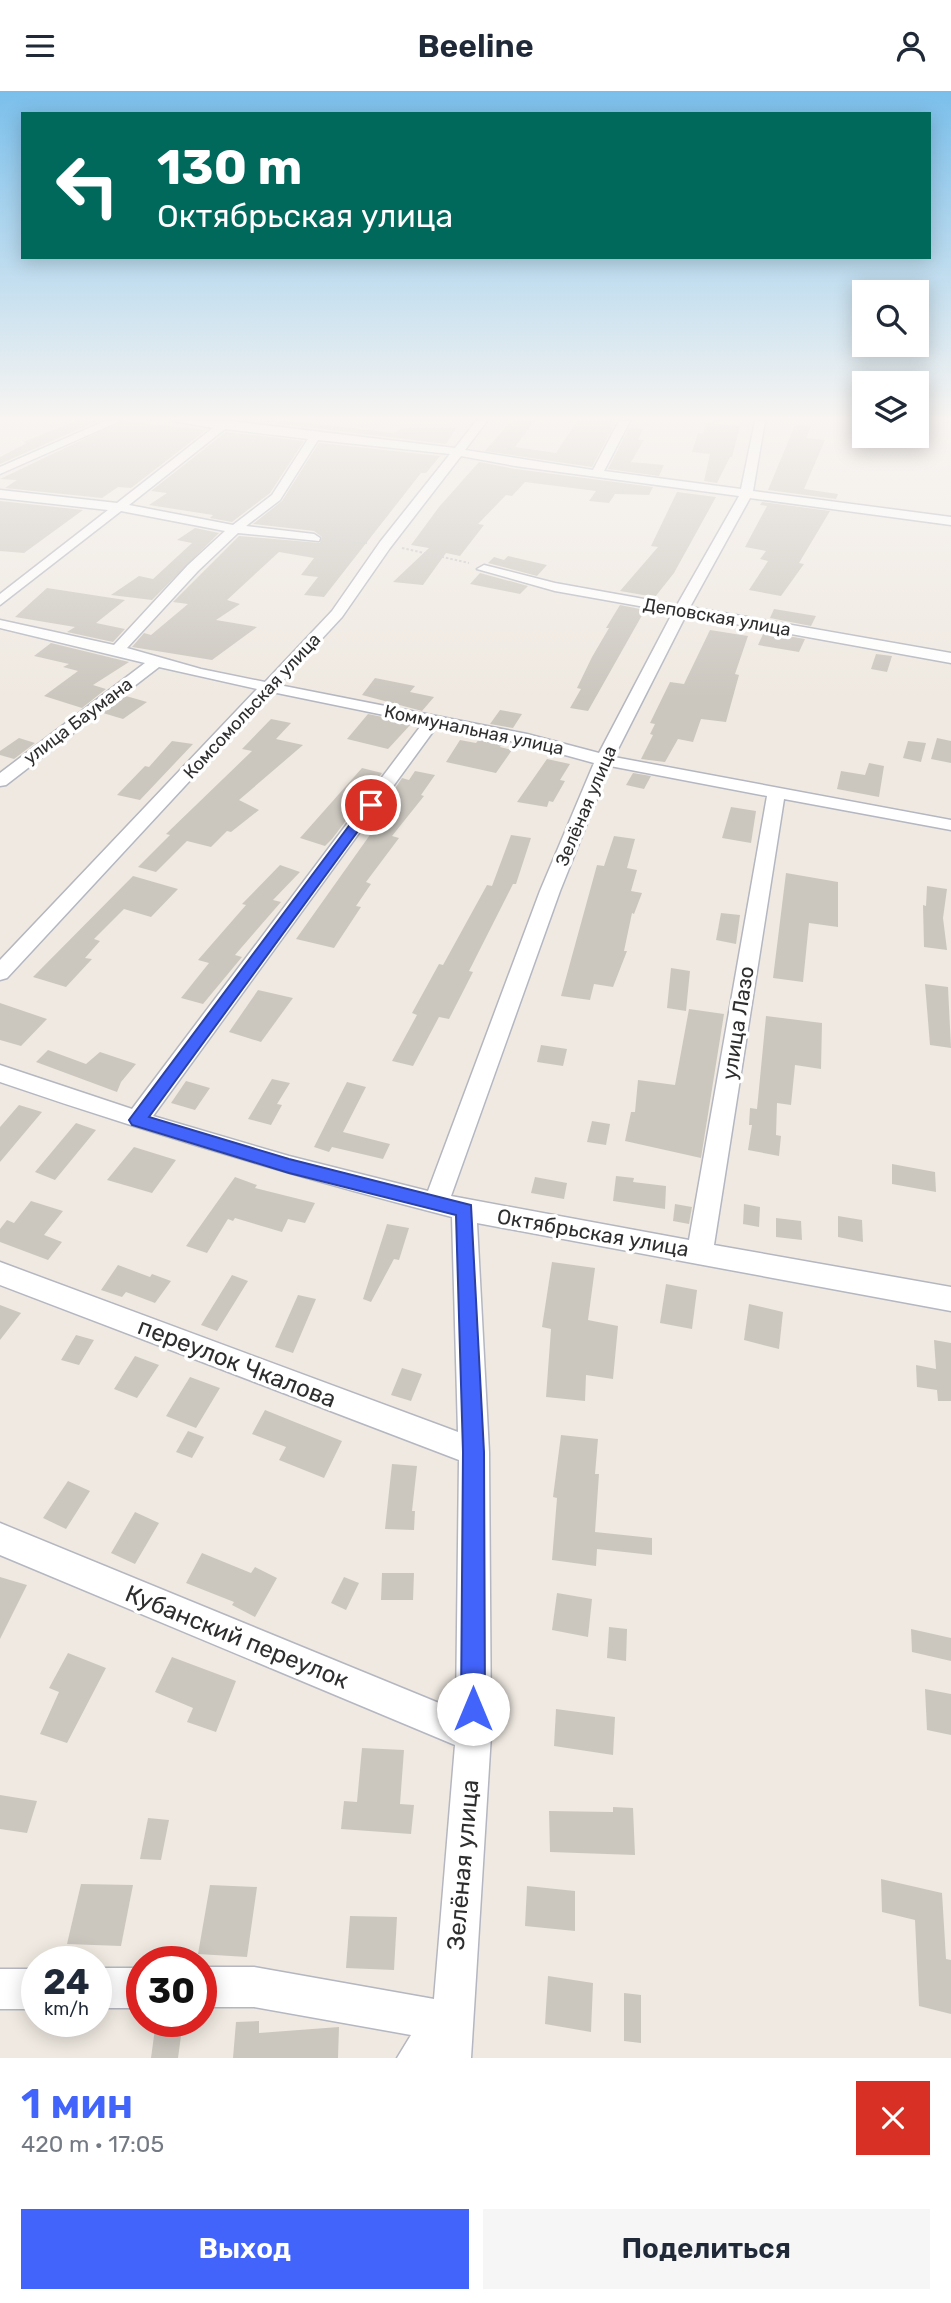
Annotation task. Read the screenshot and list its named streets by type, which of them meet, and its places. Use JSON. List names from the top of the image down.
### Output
{
  "streets": {
    "street": [
      "Деповская улица",
      "Комсомольская улица",
      "улица Баумана",
      "Коммунальная улица",
      "Зелёная улица",
      "улица Лазо",
      "Октябрьская улица",
      "переулок Чкалова",
      "Кубанский переулок"
    ]
  },
  "crossings": [
    ["Деповская улица", "Зелёная улица"],
    ["Комсомольская улица", "Коммунальная улица"],
    ["улица Баумана", "Коммунальная улица"],
    ["Коммунальная улица", "Зелёная улица"],
    ["Коммунальная улица", "улица Лазо"],
    ["Зелёная улица", "Октябрьская улица"],
    ["Зелёная улица", "переулок Чкалова"],
    ["Зелёная улица", "Кубанский переулок"],
    ["улица Лазо", "Октябрьская улица"]
  ],
  "page": {
    "header": "Beeline",
    "turn": ["130 m", "Октябрьская улица"],
    "speed": "24 km/h",
    "limit": "30",
    "heading": ["1 мин", "420 m · 17:05"],
    "buttons": ["Выход", "Поделиться"]
  }
}
